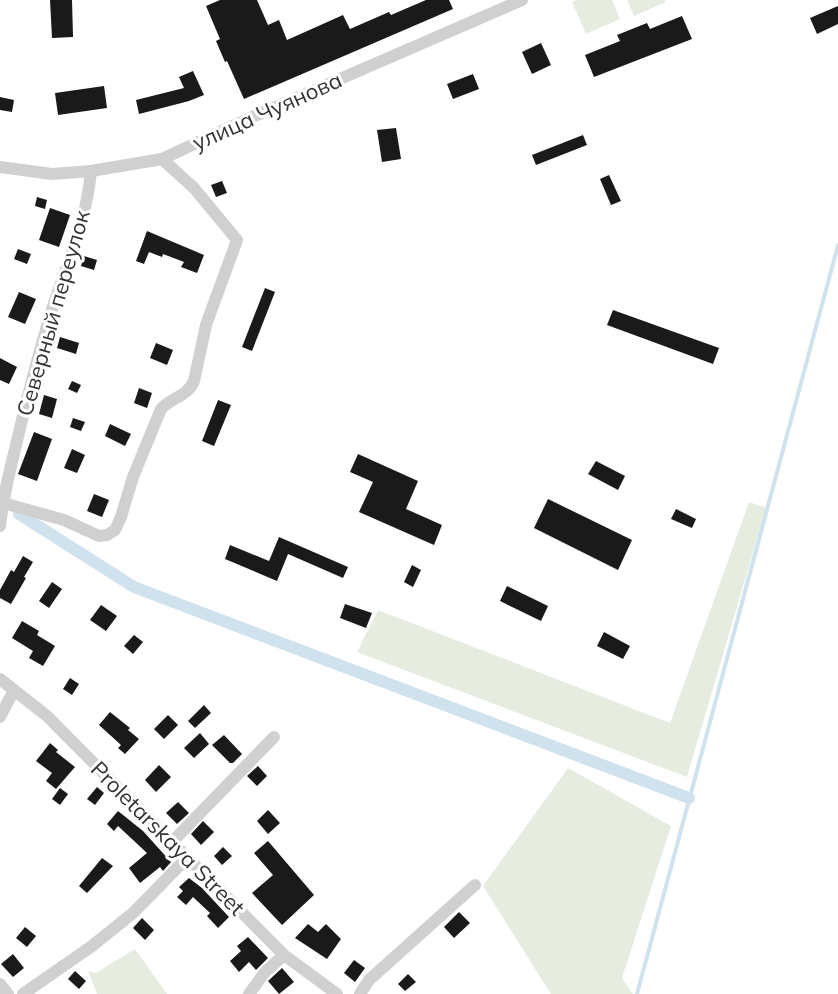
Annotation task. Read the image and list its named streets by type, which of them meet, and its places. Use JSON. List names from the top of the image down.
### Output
{
  "streets": {
    "street": ["улица Чуянова", "Северный переулок", "Proletarskaya Street"]
  },
  "crossings": [
    ["улица Чуянова", "Северный переулок"]
  ]
}
